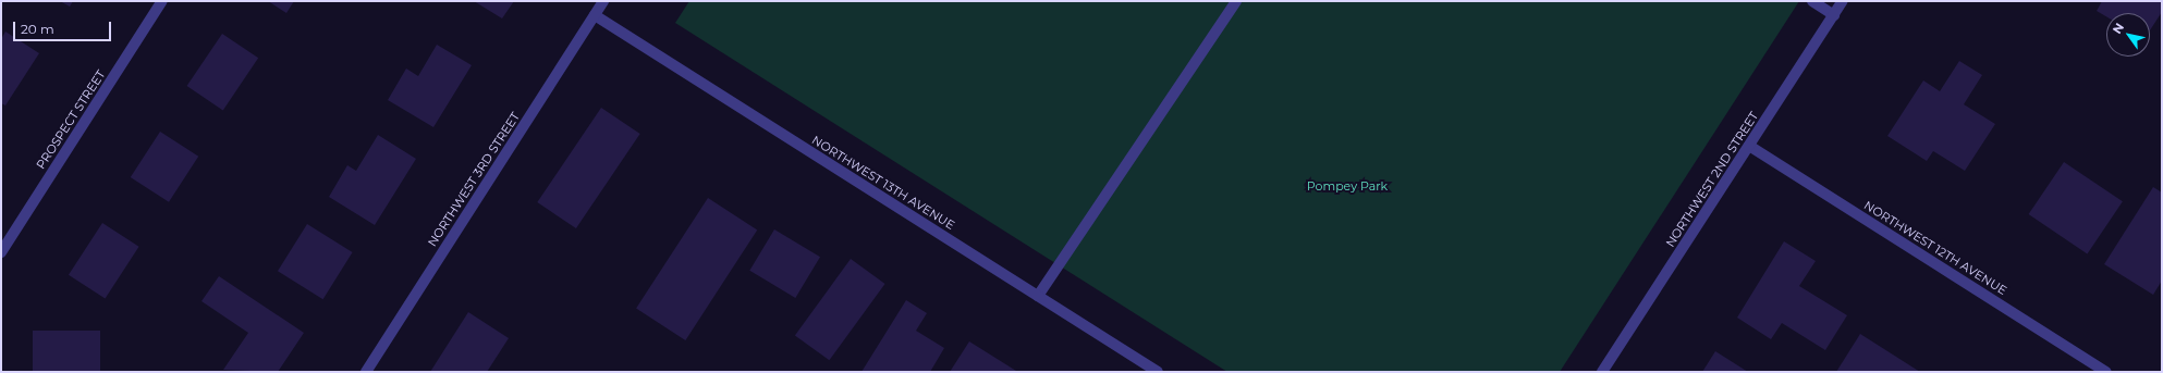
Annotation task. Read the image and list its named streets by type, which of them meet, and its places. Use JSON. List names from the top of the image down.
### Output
{
  "streets": {
    "street": [
      "PROSPECT STREET",
      "NORTHWEST 3RD STREET",
      "NORTHWEST 2ND STREET",
      "NORTHWEST 13TH AVENUE",
      "NORTHWEST 12TH AVENUE"
    ]
  },
  "crossings": [
    ["NORTHWEST 3RD STREET", "NORTHWEST 13TH AVENUE"],
    ["NORTHWEST 2ND STREET", "NORTHWEST 12TH AVENUE"]
  ],
  "parks": ["Pompey Park"],
  "scale_bar": "20 m",
  "north": "top left"
}
